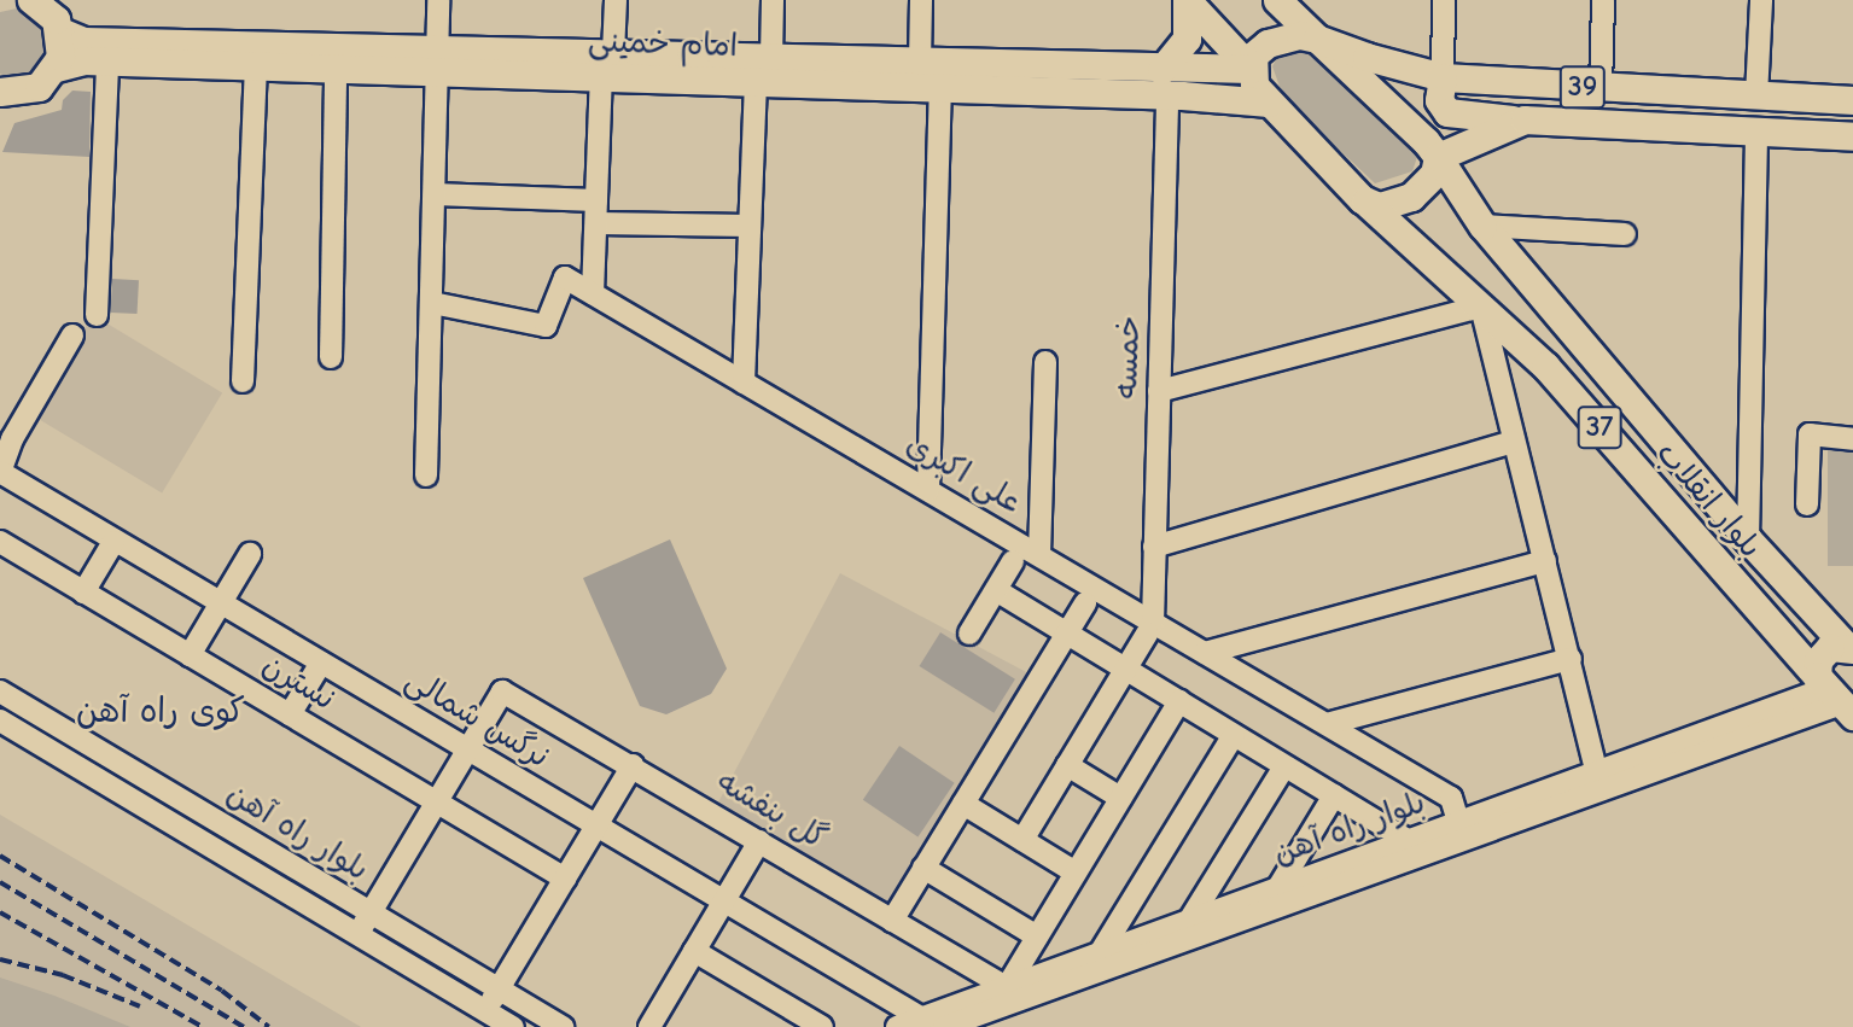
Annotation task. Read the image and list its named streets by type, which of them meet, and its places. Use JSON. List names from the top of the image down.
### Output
{
  "streets": {
    "main road": [
      "امام خمینی",
      "39",
      "37",
      "بلوار انقلاب"
    ],
    "street": [
      "خمسه",
      "علی اکبری",
      "نسترن",
      "نرگس شمالی",
      "گل بنفشه",
      "بلوار راه آهن"
    ]
  },
  "crossings": [
    ["امام خمینی", "خمسه"],
    ["امام خمینی", "37"],
    ["39", "37"],
    ["39", "بلوار انقلاب"],
    ["خمسه", "علی اکبری"],
    ["37", "بلوار انقلاب"],
    ["37", "بلوار راه آهن"],
    ["علی اکبری", "بلوار راه آهن"],
    ["بلوار انقلاب", "بلوار راه آهن"],
    ["نرگس شمالی", "گل بنفشه"],
    ["نرگس شمالی", "بلوار راه آهن"],
    ["گل بنفشه", "بلوار راه آهن"]
  ],
  "districts": ["کوی راه آهن"]
}
